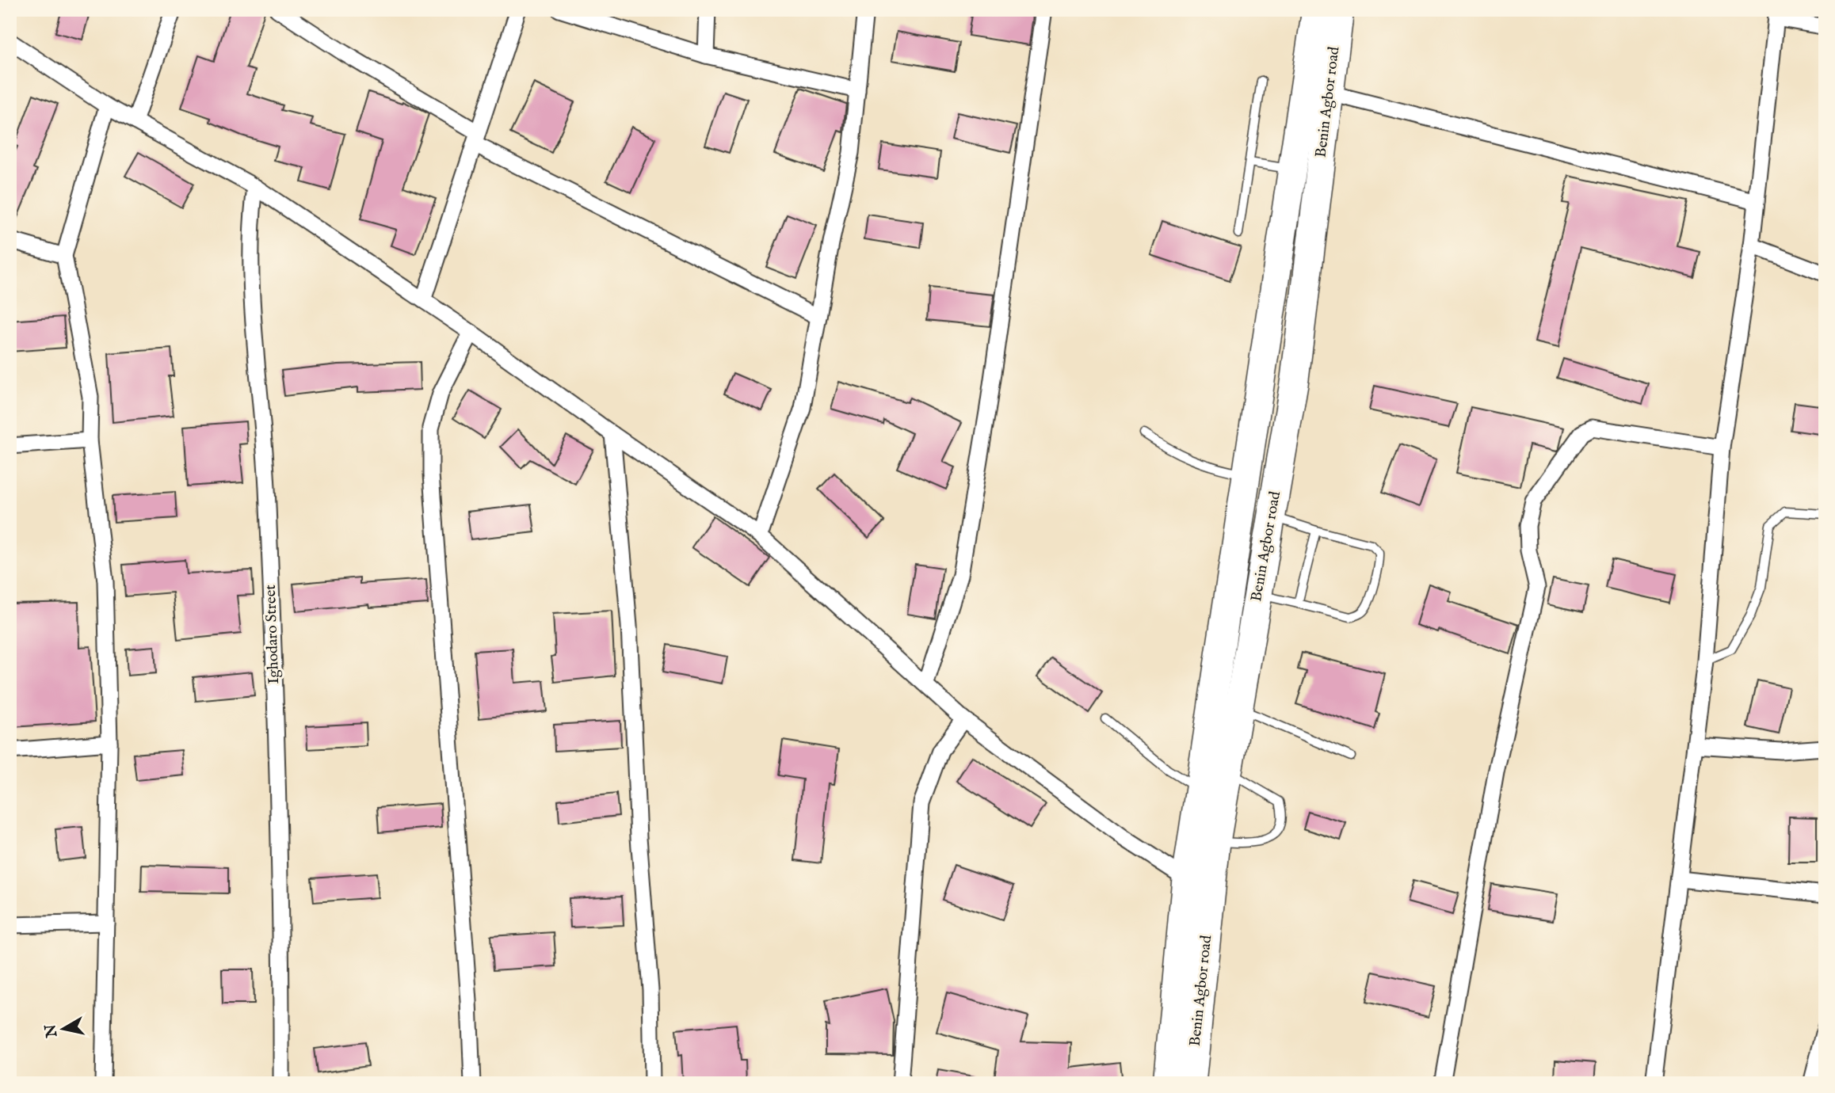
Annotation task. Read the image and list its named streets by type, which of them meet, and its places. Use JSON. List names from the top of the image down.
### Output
{
  "streets": {
    "highway": ["Benin Agbor road"],
    "street": ["Ighodaro Street"]
  },
  "north": "left"
}
